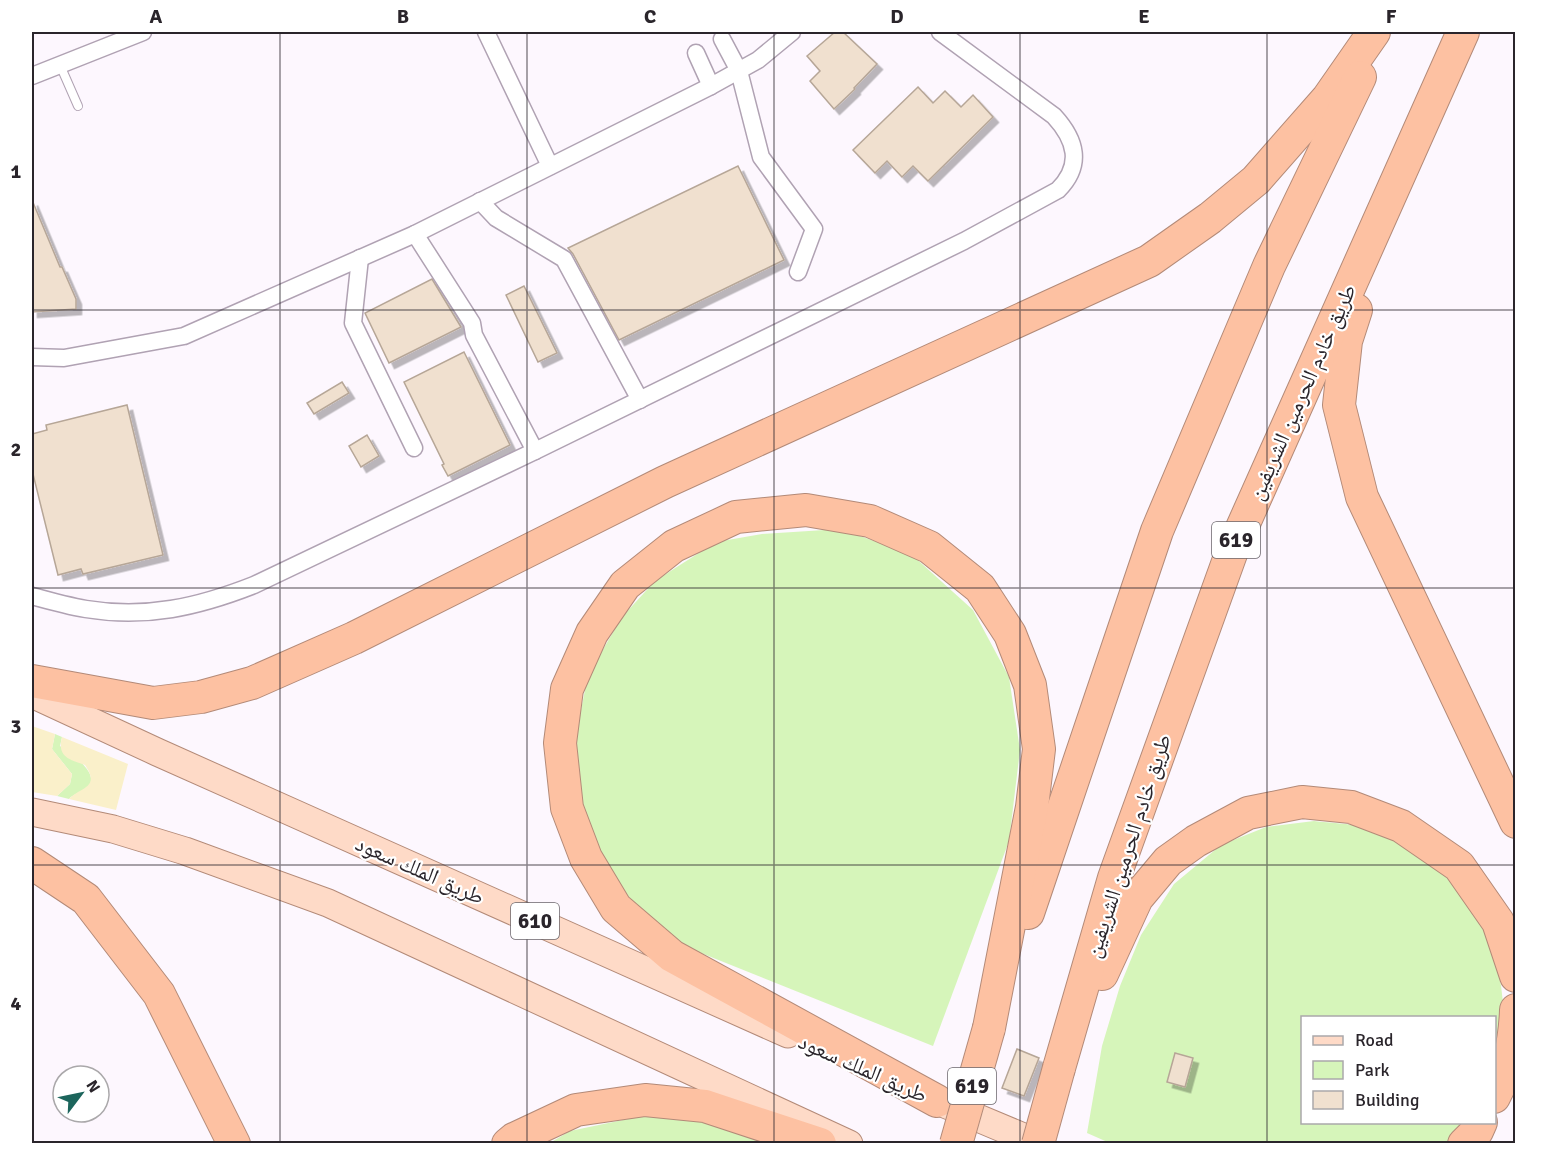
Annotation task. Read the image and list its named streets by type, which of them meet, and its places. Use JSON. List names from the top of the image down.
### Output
{
  "streets": {
    "highway": ["طريق خادم الحرمين الشريفين", "619"],
    "main road": ["طريق الملك سعود", "610"]
  },
  "crossings": [
    ["طريق خادم الحرمين الشريفين", "619"],
    ["619", "طريق الملك سعود"]
  ],
  "legend": ["Road", "Park", "Building"],
  "north": "top right",
  "grid": {
    "columns": [
      "A",
      "B",
      "C",
      "D",
      "E",
      "F"
    ],
    "rows": [
      "1",
      "2",
      "3",
      "4"
    ]
  }
}
